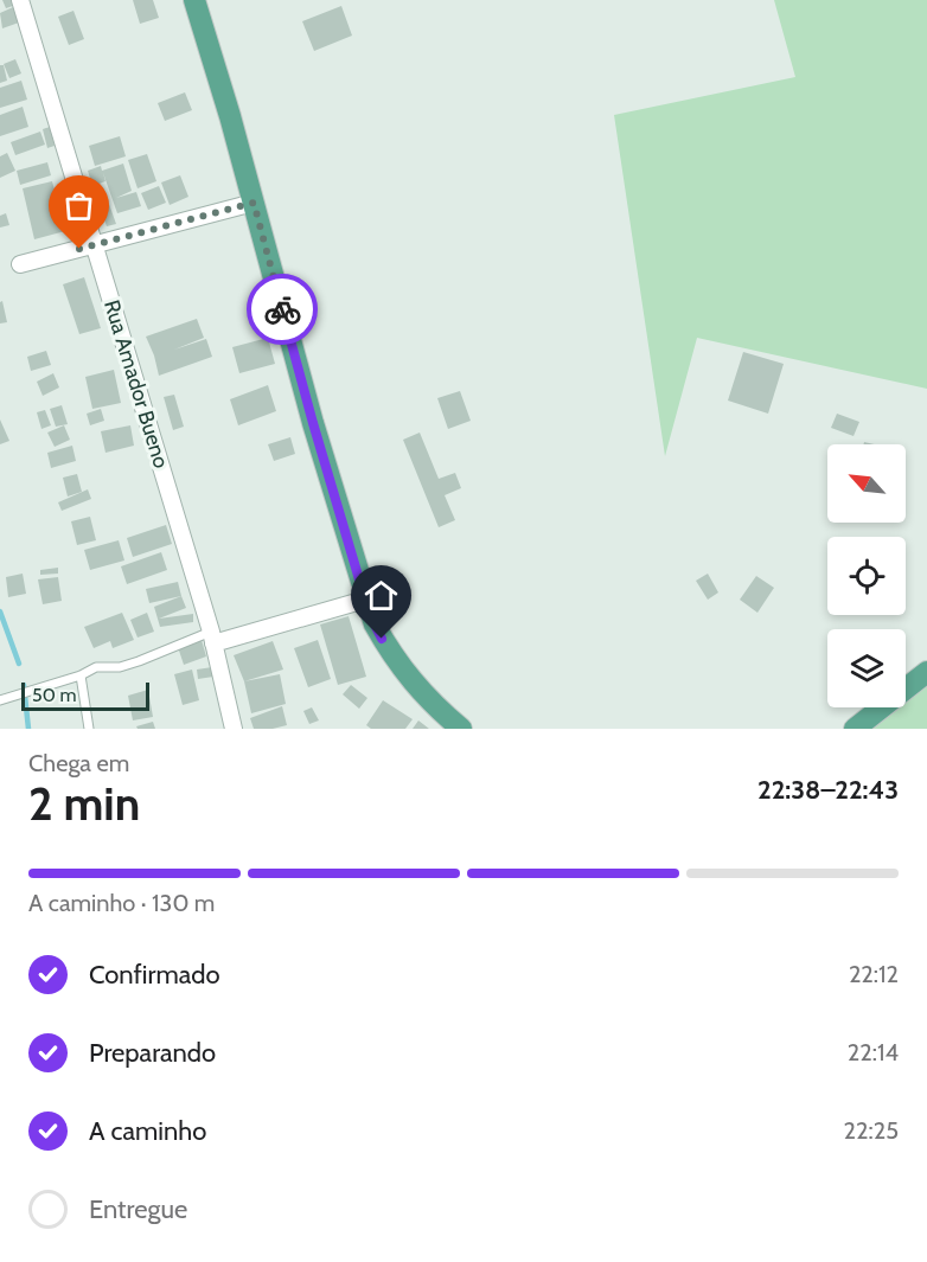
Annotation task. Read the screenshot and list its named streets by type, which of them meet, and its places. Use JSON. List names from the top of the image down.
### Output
{
  "streets": {
    "street": ["Rua Amador Bueno"]
  },
  "scale_bar": "50 m",
  "north": "top left",
  "page": {
    "scale": "50 m",
    "heading": ["2 min", "Chega em", "22:38–22:43"],
    "bar": "A caminho · 130 m",
    "list": [
      ["Confirmado", "22:12"],
      ["Preparando", "22:14"],
      ["A caminho", "22:25"],
      "Entregue"
    ]
  }
}
